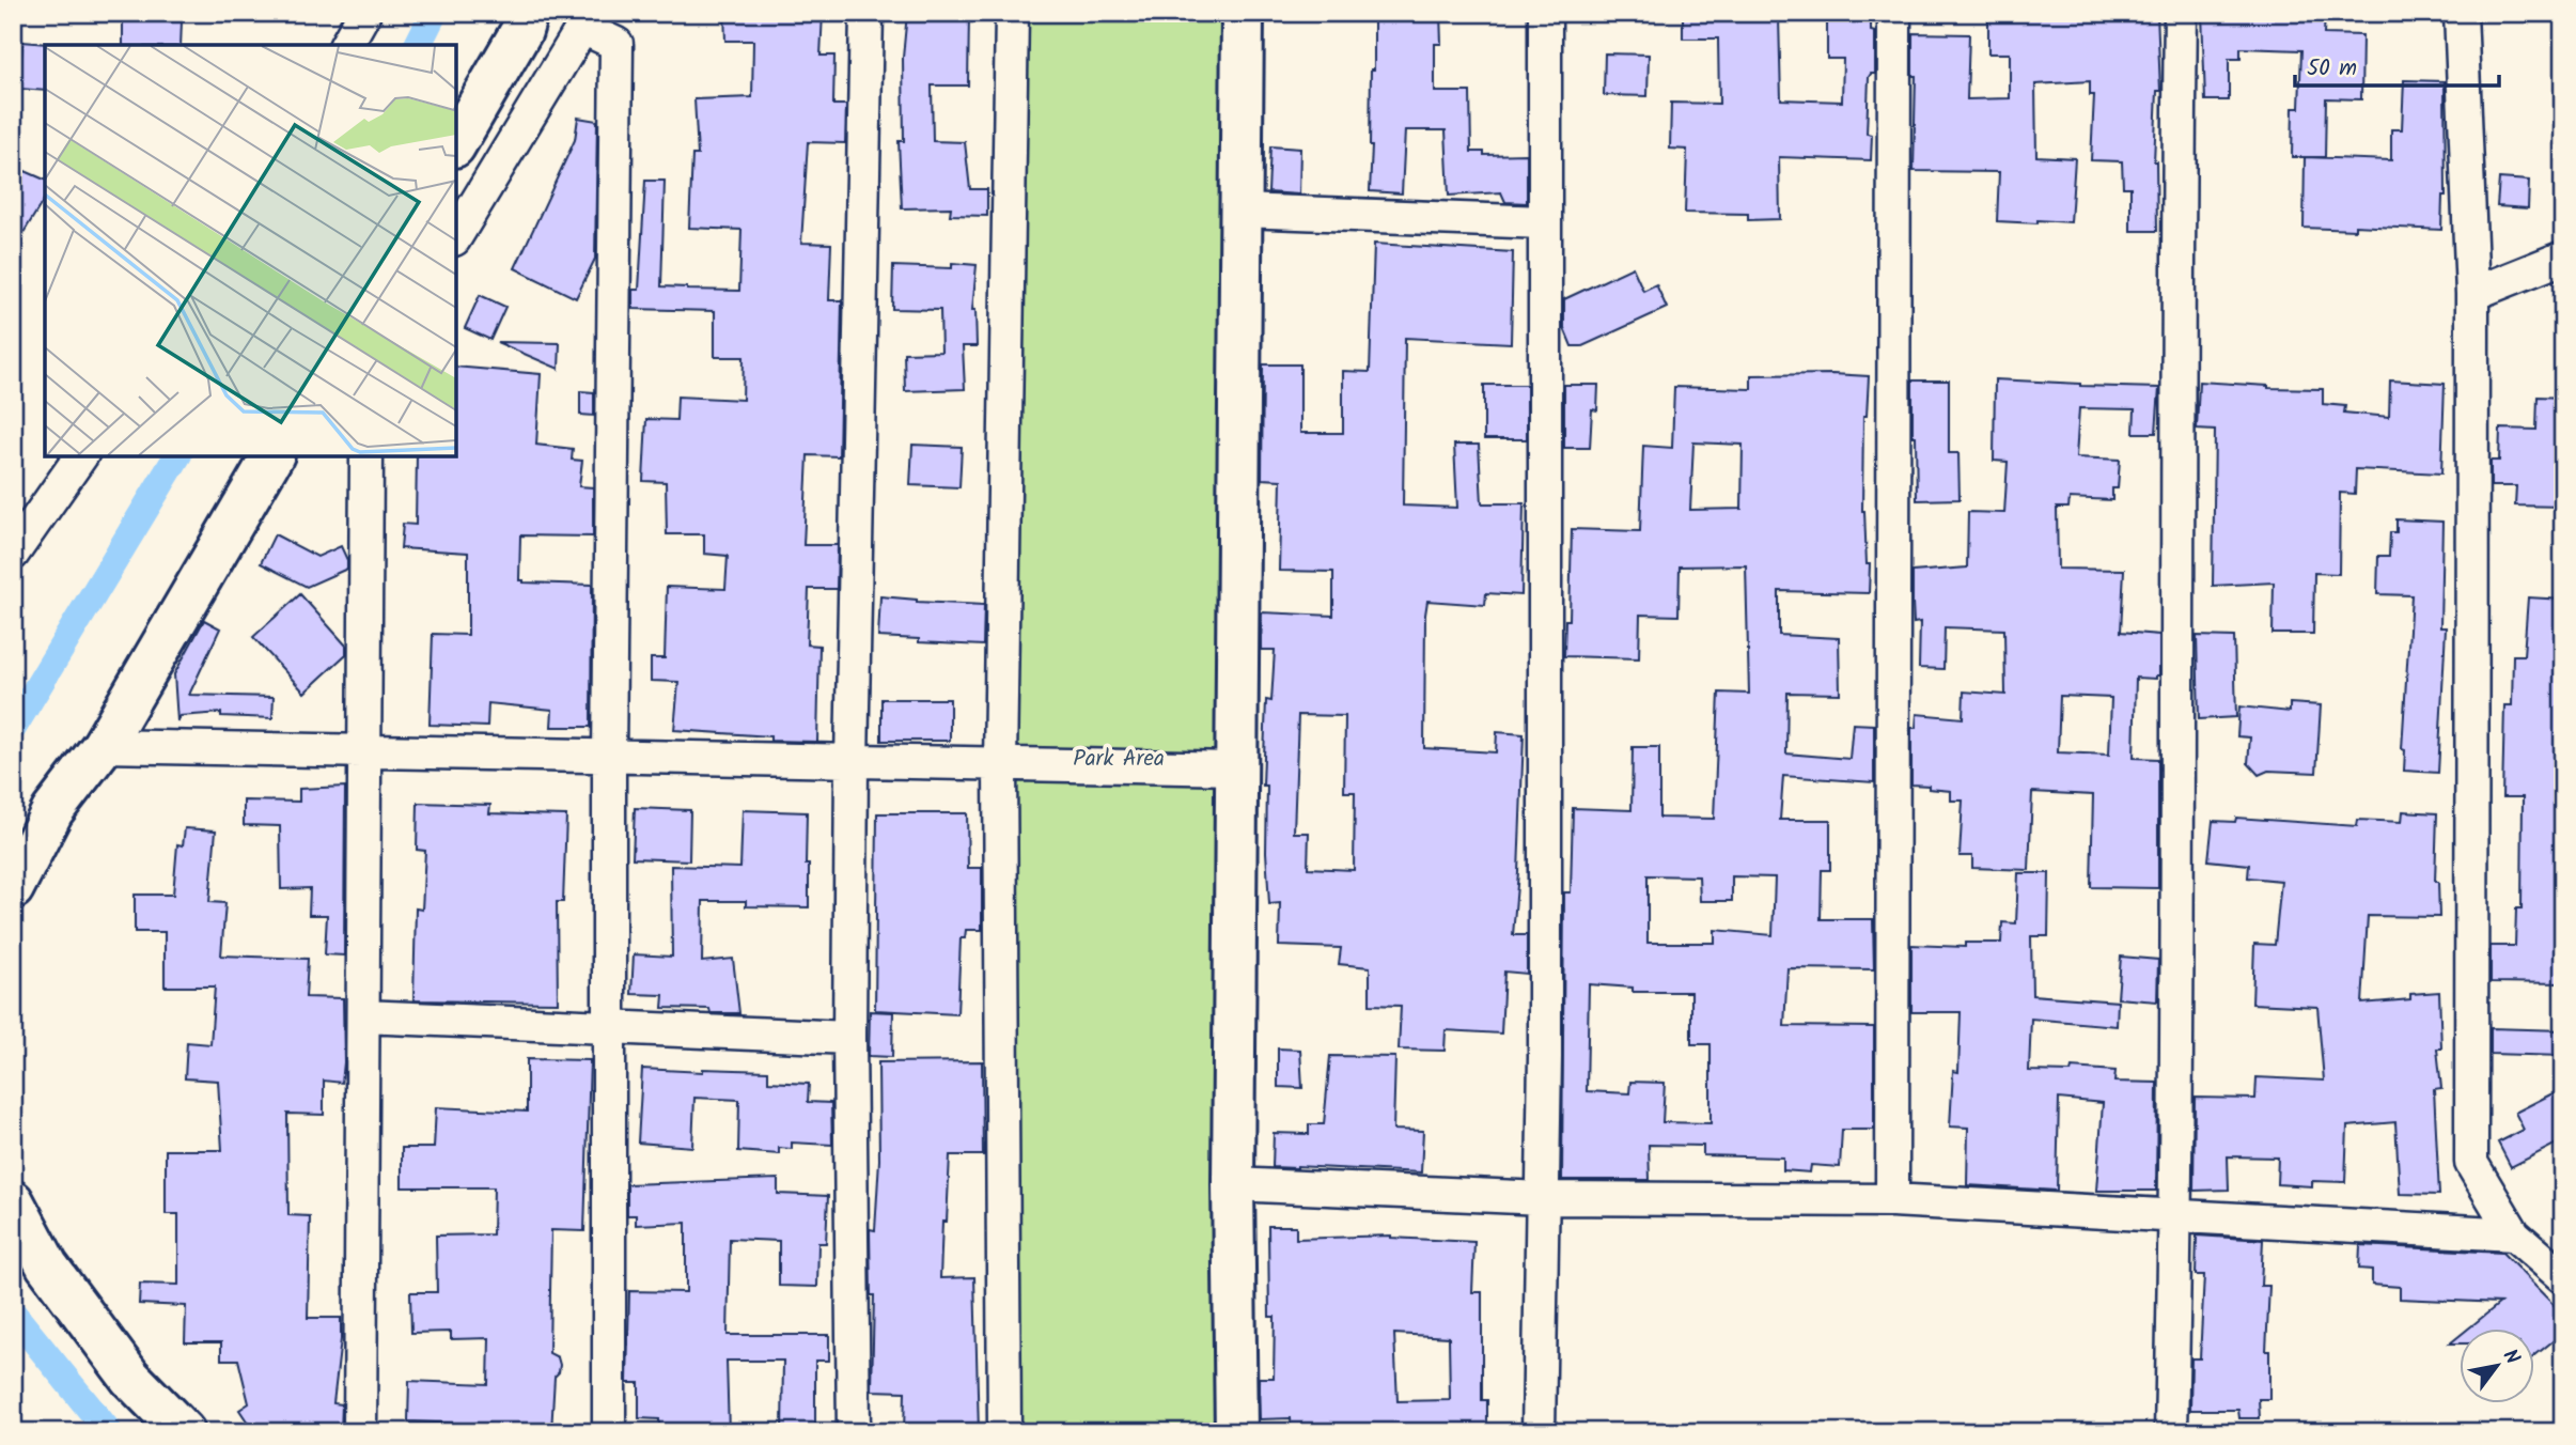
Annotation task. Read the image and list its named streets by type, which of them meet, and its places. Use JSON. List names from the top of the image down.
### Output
{
  "parks": ["Park Area"],
  "scale_bar": "50 m",
  "north": "top right"
}
